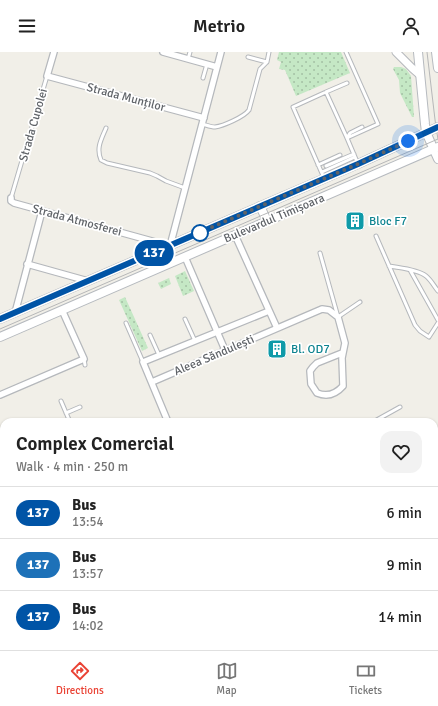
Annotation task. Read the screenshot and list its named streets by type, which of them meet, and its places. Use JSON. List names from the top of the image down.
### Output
{
  "streets": {
    "main road": ["Bulevardul Timișoara"],
    "street": [
      "Strada Munților",
      "Strada Cupolei",
      "Strada Atmosferei",
      "Aleea Săndulești"
    ]
  },
  "crossings": [
    ["Strada Munților", "Strada Cupolei"],
    ["Strada Cupolei", "Strada Atmosferei"],
    ["Bulevardul Timișoara", "Strada Atmosferei"]
  ],
  "places": {
    "building": ["Bloc F7", "Bl. OD7"]
  },
  "lines": ["bus line 137"],
  "page": {
    "header": "Metrio",
    "on_map": "137",
    "heading": ["Complex Comercial", "Walk · 4 min · 250 m"],
    "list": [
      {
        "mark": "137",
        "name": "Bus",
        "note": "13:54",
        "value": "6 min"
      },
      {
        "mark": "137",
        "name": "Bus",
        "note": "13:57",
        "value": "9 min"
      },
      {
        "mark": "137",
        "name": "Bus",
        "note": "14:02",
        "value": "14 min"
      }
    ],
    "tabs": ["Directions", "Map", "Tickets"]
  }
}
